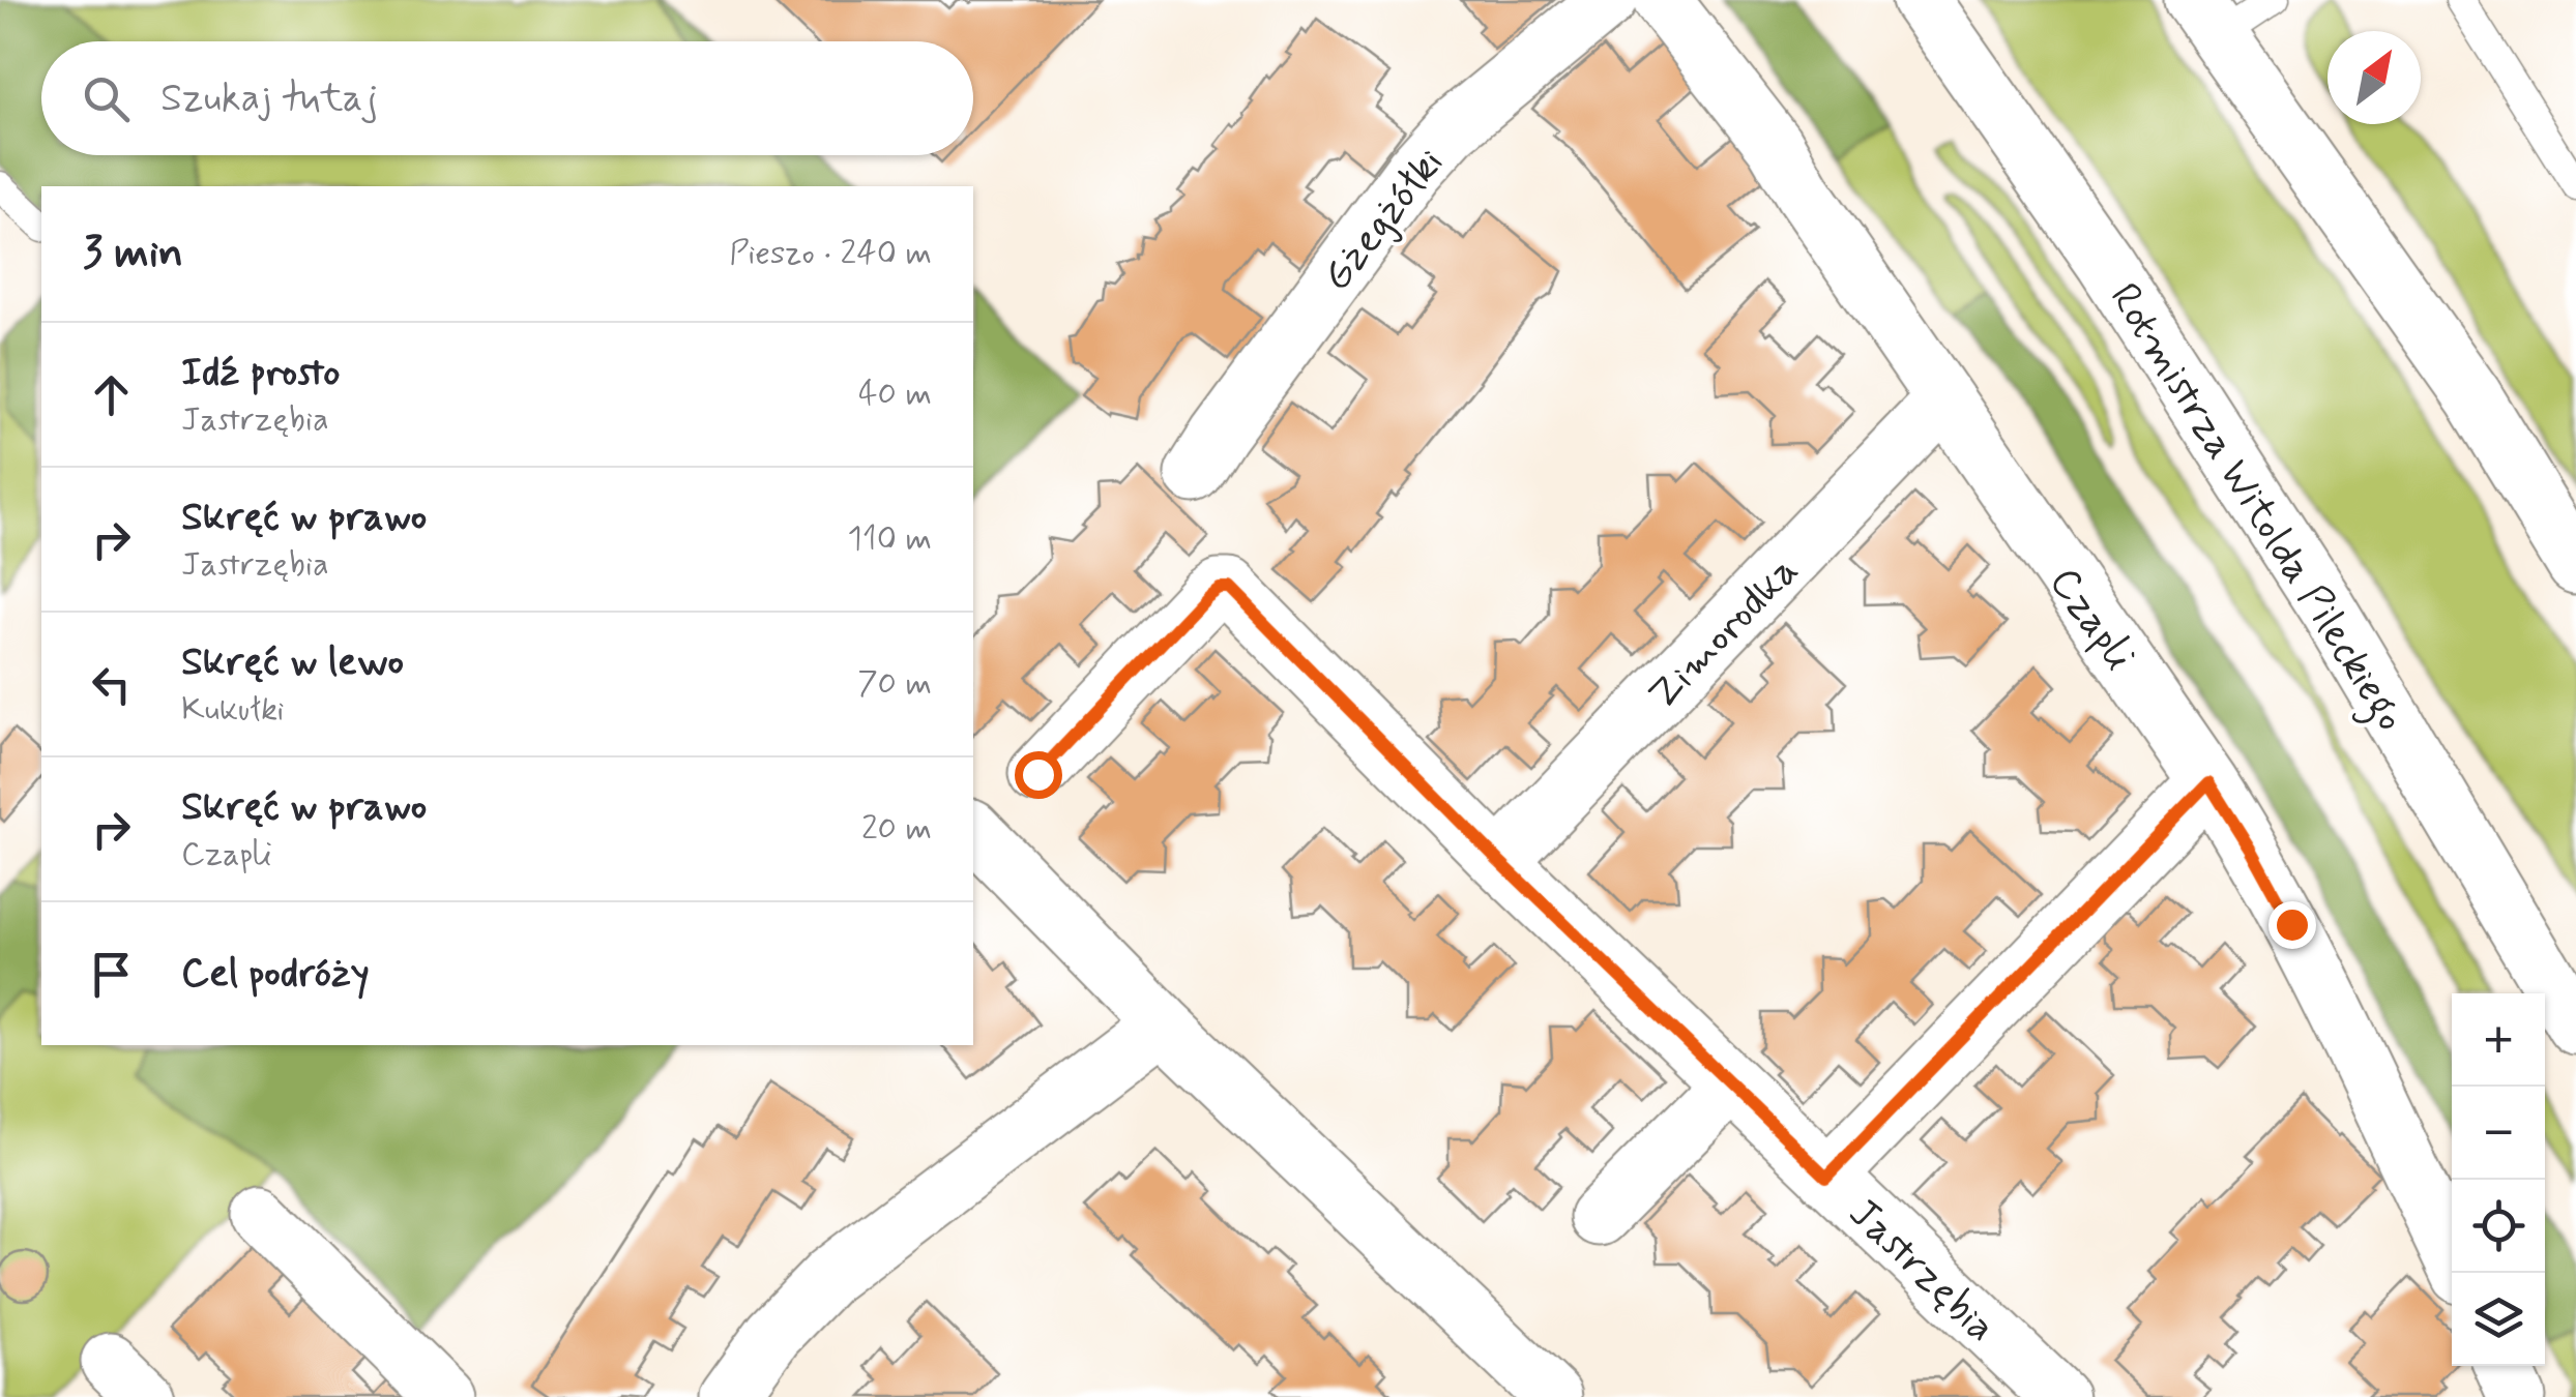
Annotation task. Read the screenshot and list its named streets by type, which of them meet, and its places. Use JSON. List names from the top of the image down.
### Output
{
  "streets": {
    "street": [
      "Gżegżółki",
      "Rotmistrza Witolda Pileckiego",
      "Czapli",
      "Zimorodka",
      "Jastrzębia"
    ]
  },
  "crossings": [
    ["Czapli", "Zimorodka"],
    ["Zimorodka", "Jastrzębia"]
  ],
  "north": "top right",
  "page": {
    "search": "Szukaj tutaj",
    "heading": ["3 min", "Pieszo · 240 m"],
    "list": [
      ["Idź prosto", "Jastrzębia", "40 m"],
      ["Skręć w prawo", "Jastrzębia", "110 m"],
      ["Skręć w lewo", "Kukułki", "70 m"],
      ["Skręć w prawo", "Czapli", "20 m"],
      "Cel podróży"
    ],
    "map_buttons": ["+", "−"]
  }
}
